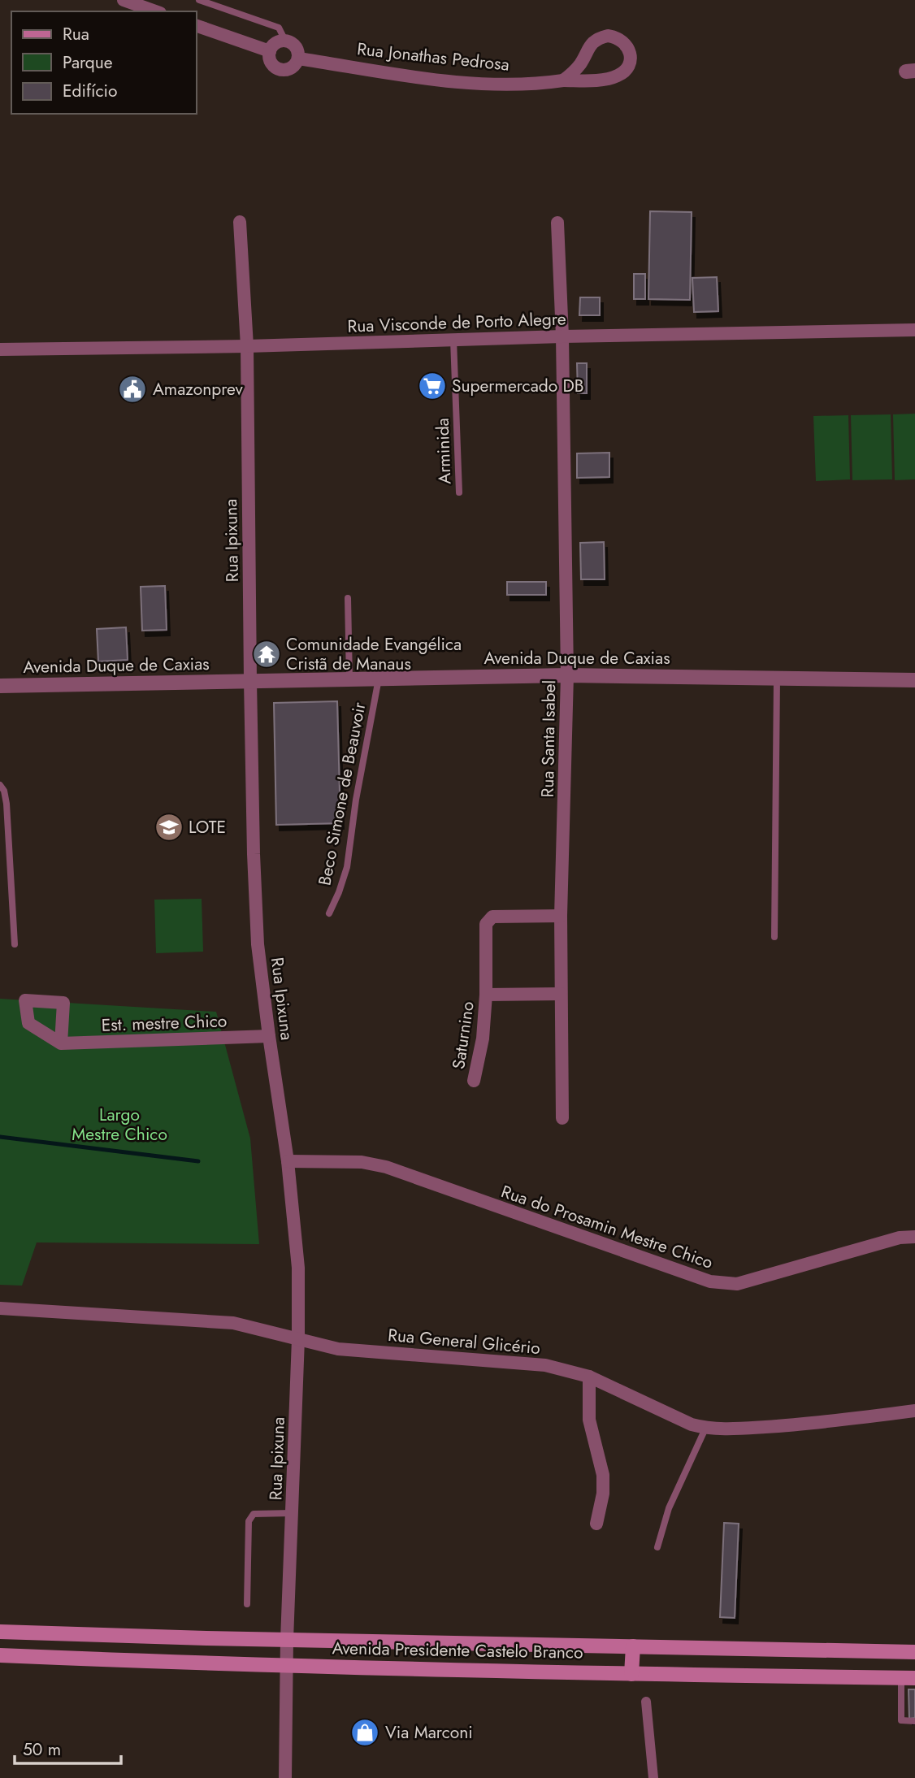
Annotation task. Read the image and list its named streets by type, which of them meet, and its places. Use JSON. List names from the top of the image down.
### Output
{
  "streets": {
    "main road": ["Avenida Presidente Castelo Branco"],
    "street": [
      "Rua Jonathas Pedrosa",
      "Rua Visconde de Porto Alegre",
      "Rua Ipixuna",
      "Avenida Duque de Caxias",
      "Rua Santa Isabel",
      "Est. mestre Chico",
      "Saturnino",
      "Rua do Prosamin Mestre Chico",
      "Rua General Glicério"
    ],
    "lane": ["Arminida", "Beco Simone de Beauvoir"]
  },
  "crossings": [
    ["Rua Visconde de Porto Alegre", "Arminida"],
    ["Rua Visconde de Porto Alegre", "Rua Ipixuna"],
    ["Rua Visconde de Porto Alegre", "Rua Santa Isabel"],
    ["Rua Ipixuna", "Avenida Duque de Caxias"],
    ["Rua Ipixuna", "Est. mestre Chico"],
    ["Rua Ipixuna", "Rua do Prosamin Mestre Chico"],
    ["Rua Ipixuna", "Rua General Glicério"],
    ["Rua Ipixuna", "Avenida Presidente Castelo Branco"],
    ["Avenida Duque de Caxias", "Rua Santa Isabel"],
    ["Avenida Duque de Caxias", "Beco Simone de Beauvoir"],
    ["Rua Santa Isabel", "Saturnino"]
  ],
  "parks": ["Largo Mestre Chico"],
  "places": {
    "supermarket": ["Supermercado DB"],
    "public building": ["Amazonprev"],
    "temple": ["Comunidade Evangélica Cristã de Manaus"],
    "school or university": ["LOTE"],
    "shop": ["Via Marconi"]
  },
  "legend": ["Rua", "Parque", "Edifício"],
  "scale_bar": "50 m"
}
